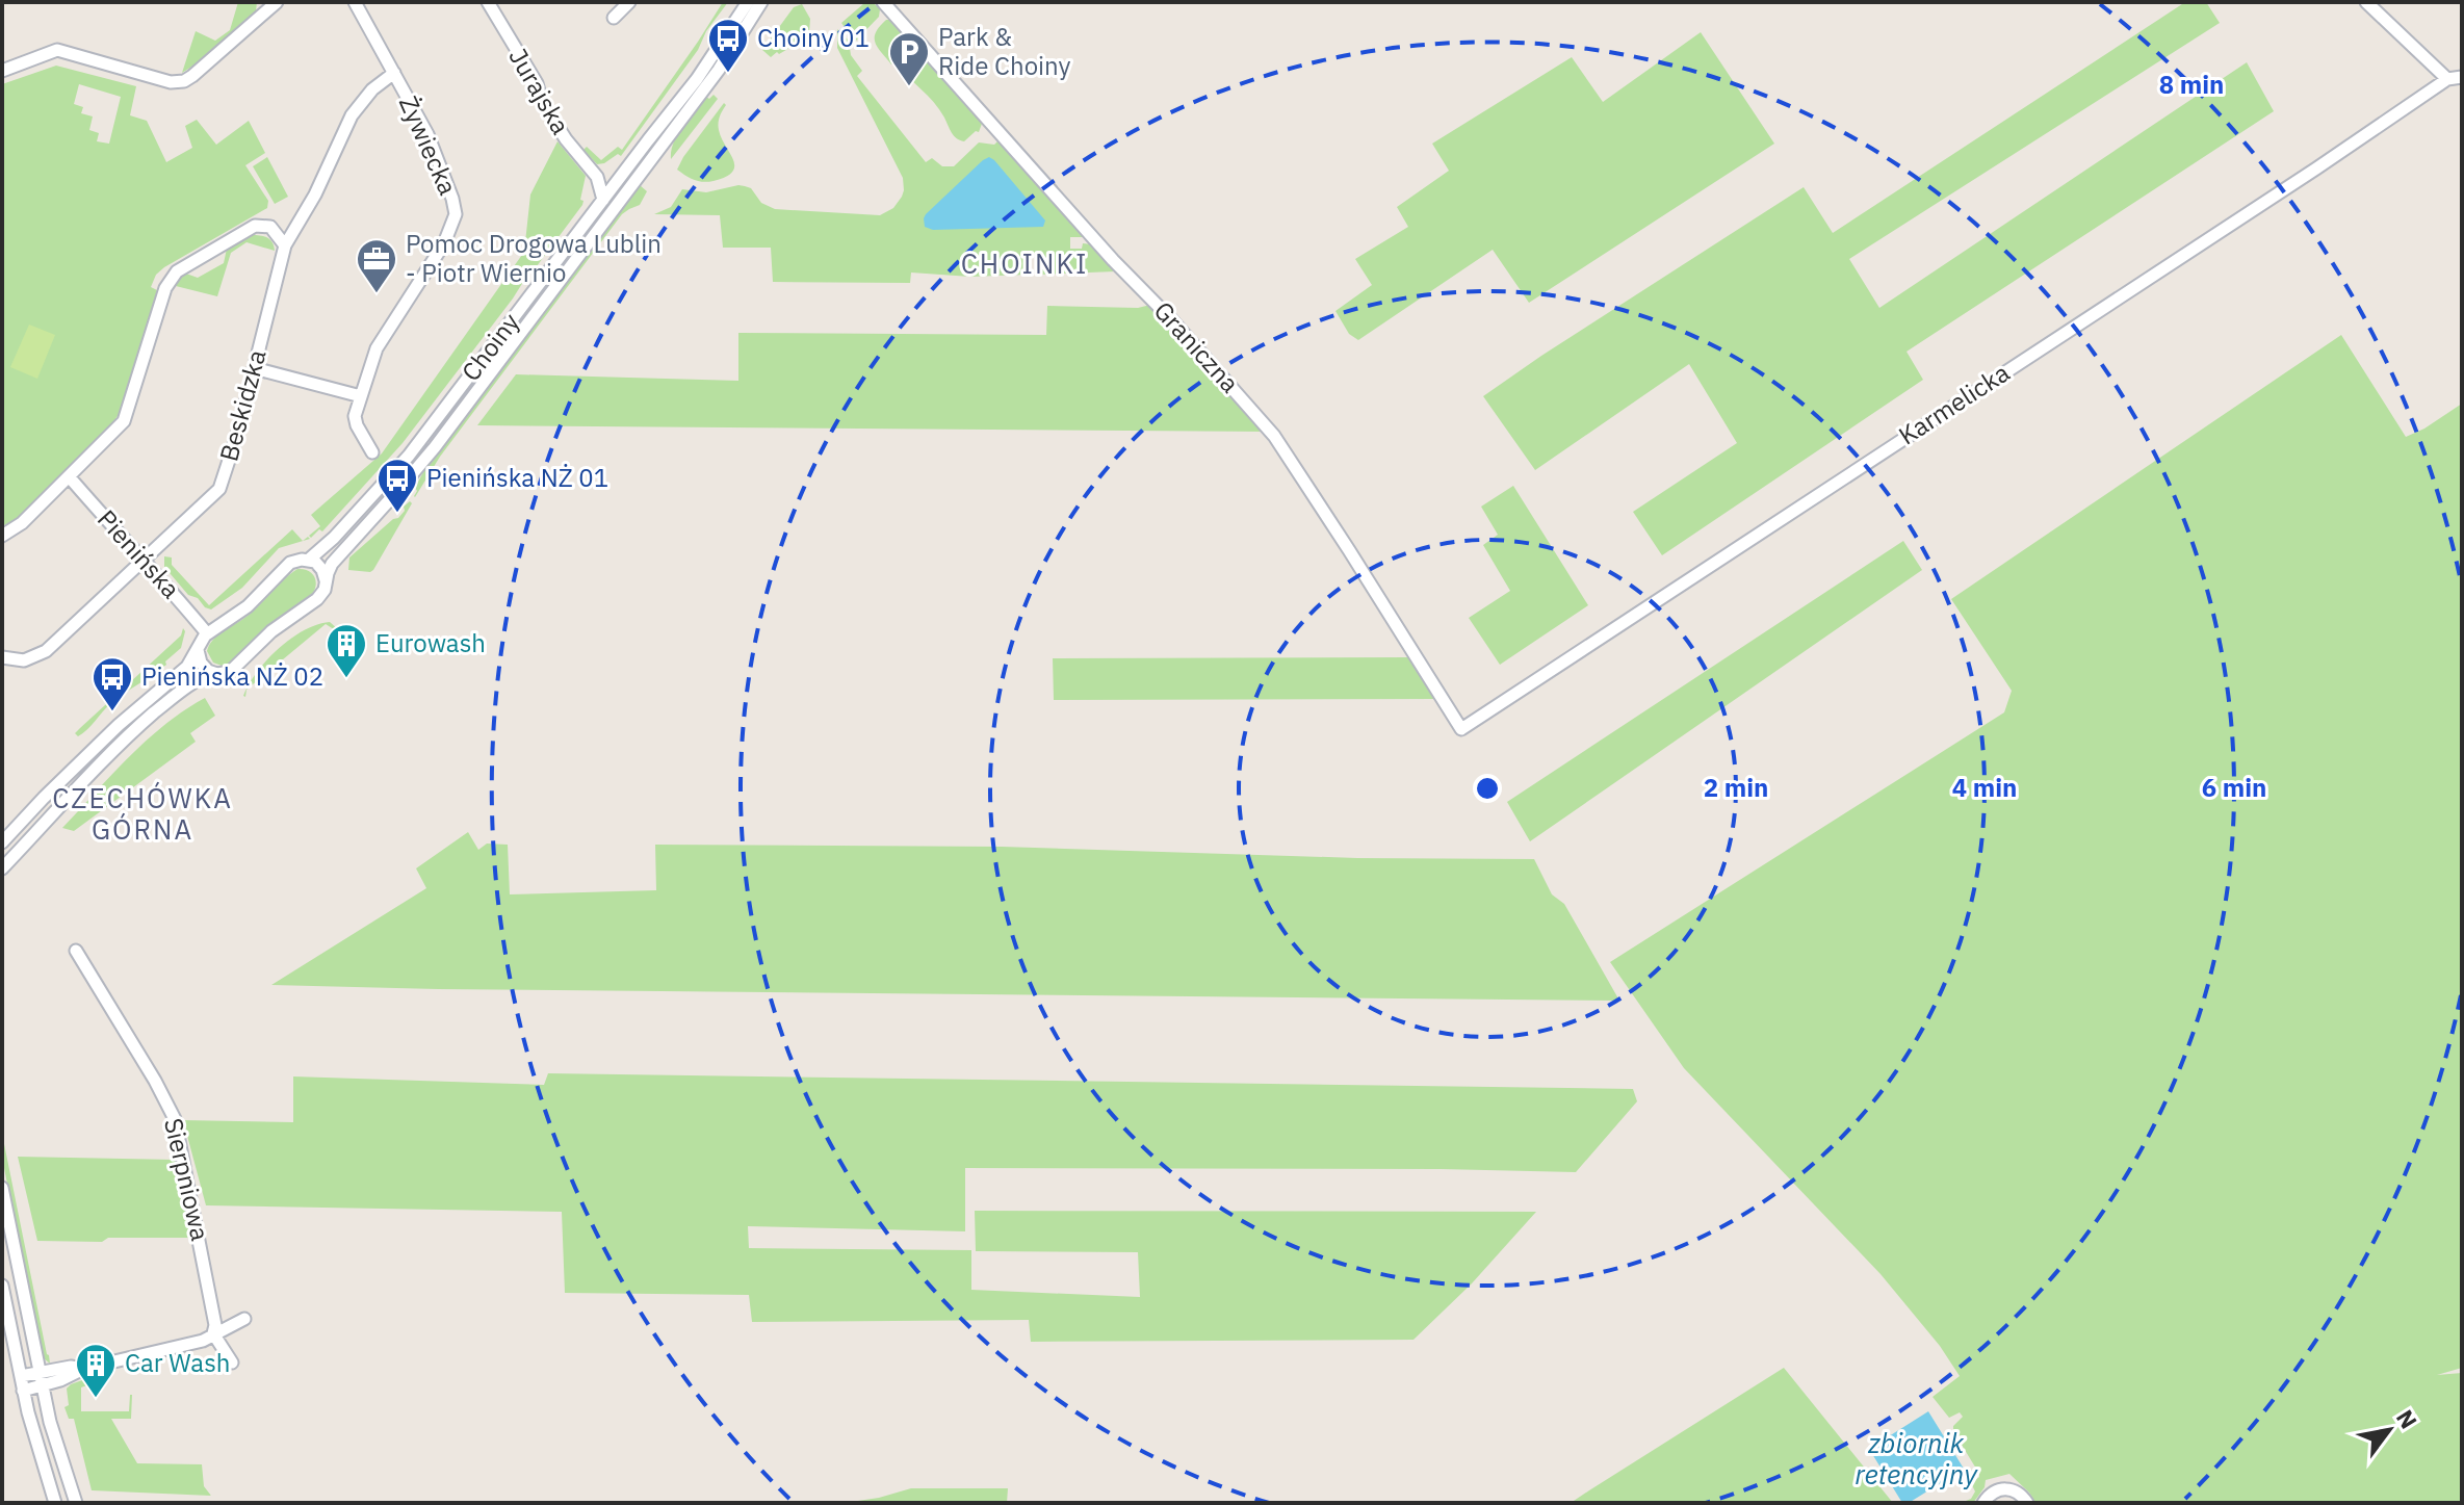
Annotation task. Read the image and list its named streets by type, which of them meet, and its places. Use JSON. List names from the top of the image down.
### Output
{
  "streets": {
    "street": [
      "Jurajska",
      "Żywiecka",
      "Choiny",
      "Graniczna",
      "Karmelicka",
      "Beskidzka",
      "Pienińska",
      "Sierpniowa"
    ]
  },
  "crossings": [
    ["Jurajska", "Choiny"],
    ["Żywiecka", "Beskidzka"],
    ["Choiny", "Pienińska"],
    ["Graniczna", "Karmelicka"],
    ["Beskidzka", "Pienińska"]
  ],
  "districts": ["CHOINKI", "CZECHÓWKA GÓRNA"],
  "water": ["zbiornik retencyjny"],
  "places": {
    "bus stop": ["Choiny 01", "Pienińska NŻ 01", "Pienińska NŻ 02"],
    "parking": ["Park & Ride Choiny"],
    "office": ["Pomoc Drogowa Lublin - Piotr Wiernio"],
    "building": ["Eurowash", "Car Wash"]
  },
  "north": "top right",
  "rings": [
    "8 min",
    "2 min",
    "4 min",
    "6 min"
  ]
}
